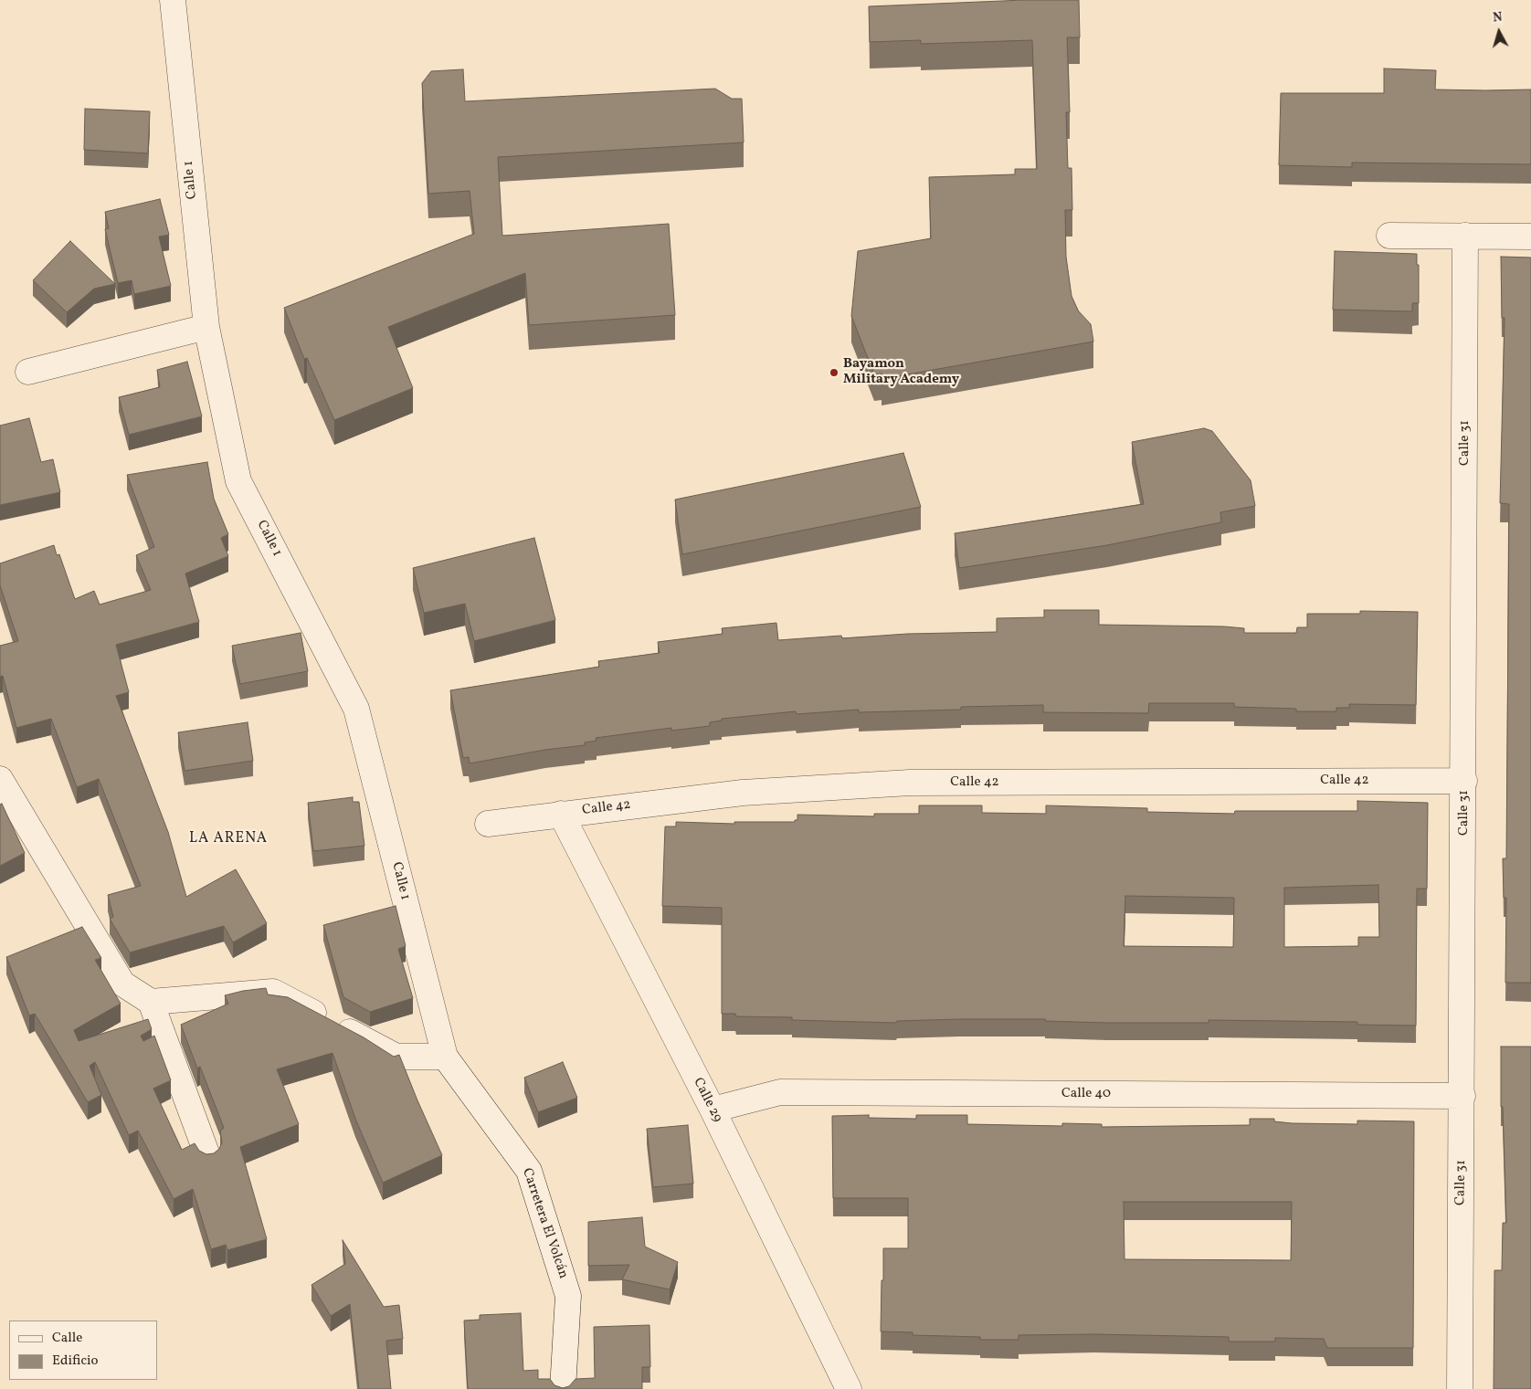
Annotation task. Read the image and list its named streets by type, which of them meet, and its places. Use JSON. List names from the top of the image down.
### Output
{
  "streets": {
    "street": [
      "Calle 1",
      "Calle 31",
      "Calle 42",
      "Calle 40",
      "Calle 29",
      "Carretera El Volcán"
    ]
  },
  "crossings": [
    ["Calle 1", "Carretera El Volcán"],
    ["Calle 31", "Calle 42"],
    ["Calle 31", "Calle 40"],
    ["Calle 42", "Calle 29"],
    ["Calle 40", "Calle 29"]
  ],
  "districts": ["LA ARENA"],
  "places": ["Bayamon Military Academy"],
  "legend": ["Calle", "Edificio"],
  "north": "top"
}
